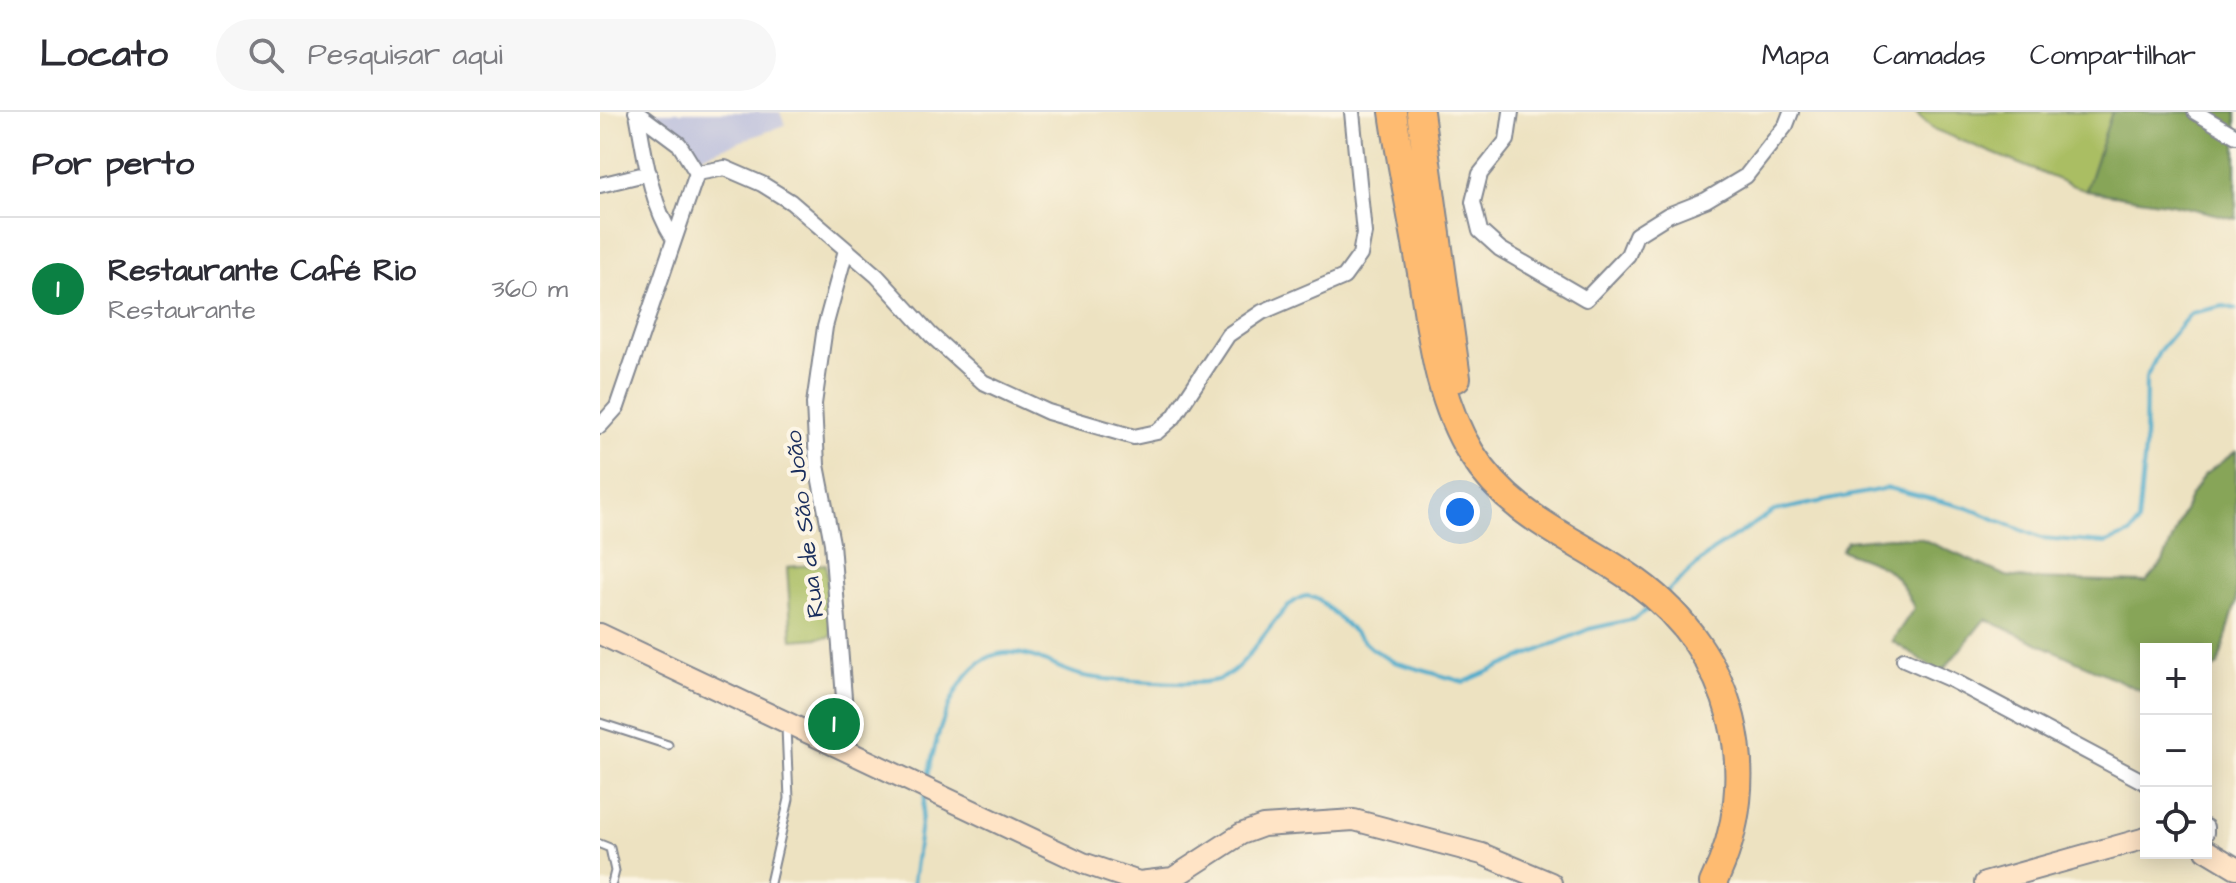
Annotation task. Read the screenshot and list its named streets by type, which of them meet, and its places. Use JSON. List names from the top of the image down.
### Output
{
  "streets": {
    "street": ["Rua de São João"]
  },
  "page": {
    "header": "Locato",
    "search": "Pesquisar aqui",
    "nav": ["Mapa", "Camadas", "Compartilhar"],
    "heading": "Por perto",
    "list": [
      {
        "mark": "1",
        "name": "Restaurante Café Rio",
        "note": "Restaurante",
        "value": "360 m"
      }
    ],
    "map_buttons": ["+", "−"],
    "pins": "1"
  }
}
